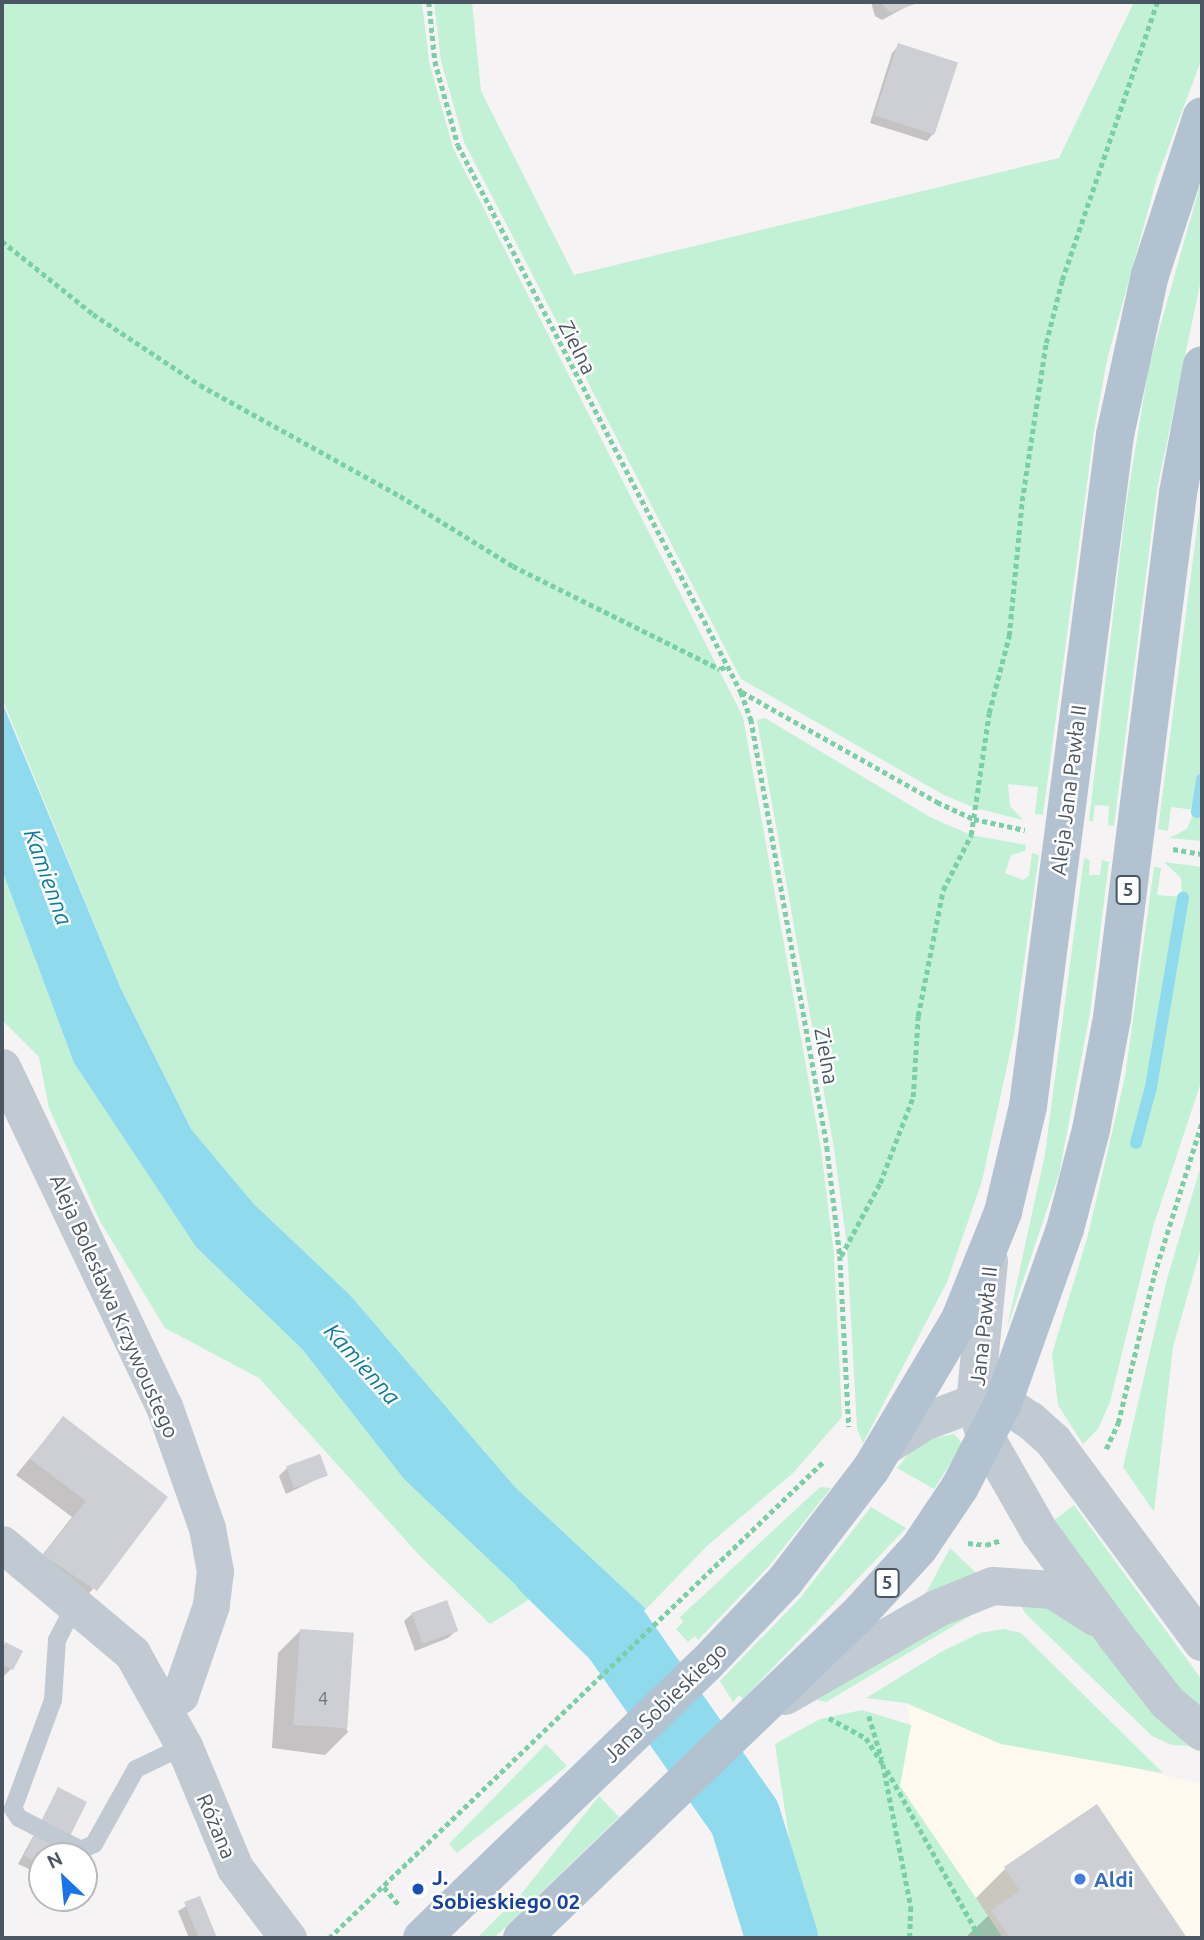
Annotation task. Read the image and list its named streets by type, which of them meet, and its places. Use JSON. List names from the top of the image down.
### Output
{
  "streets": {
    "main road": ["Aleja Jana Pawła II", "5", "Jana Sobieskiego"],
    "street": ["Aleja Bolesława Krzywoustego", "Jana Pawła II", "Różana"],
    "path": ["Zielna"]
  },
  "crossings": [
    ["Aleja Jana Pawła II", "Jana Pawła II"],
    ["Aleja Jana Pawła II", "Jana Sobieskiego"],
    ["5", "Jana Pawła II"],
    ["Aleja Bolesława Krzywoustego", "Różana"]
  ],
  "water": ["Kamienna"],
  "places": ["Aldi", "J. Sobieskiego 02"],
  "house_numbers": ["4"],
  "north": "top left"
}
